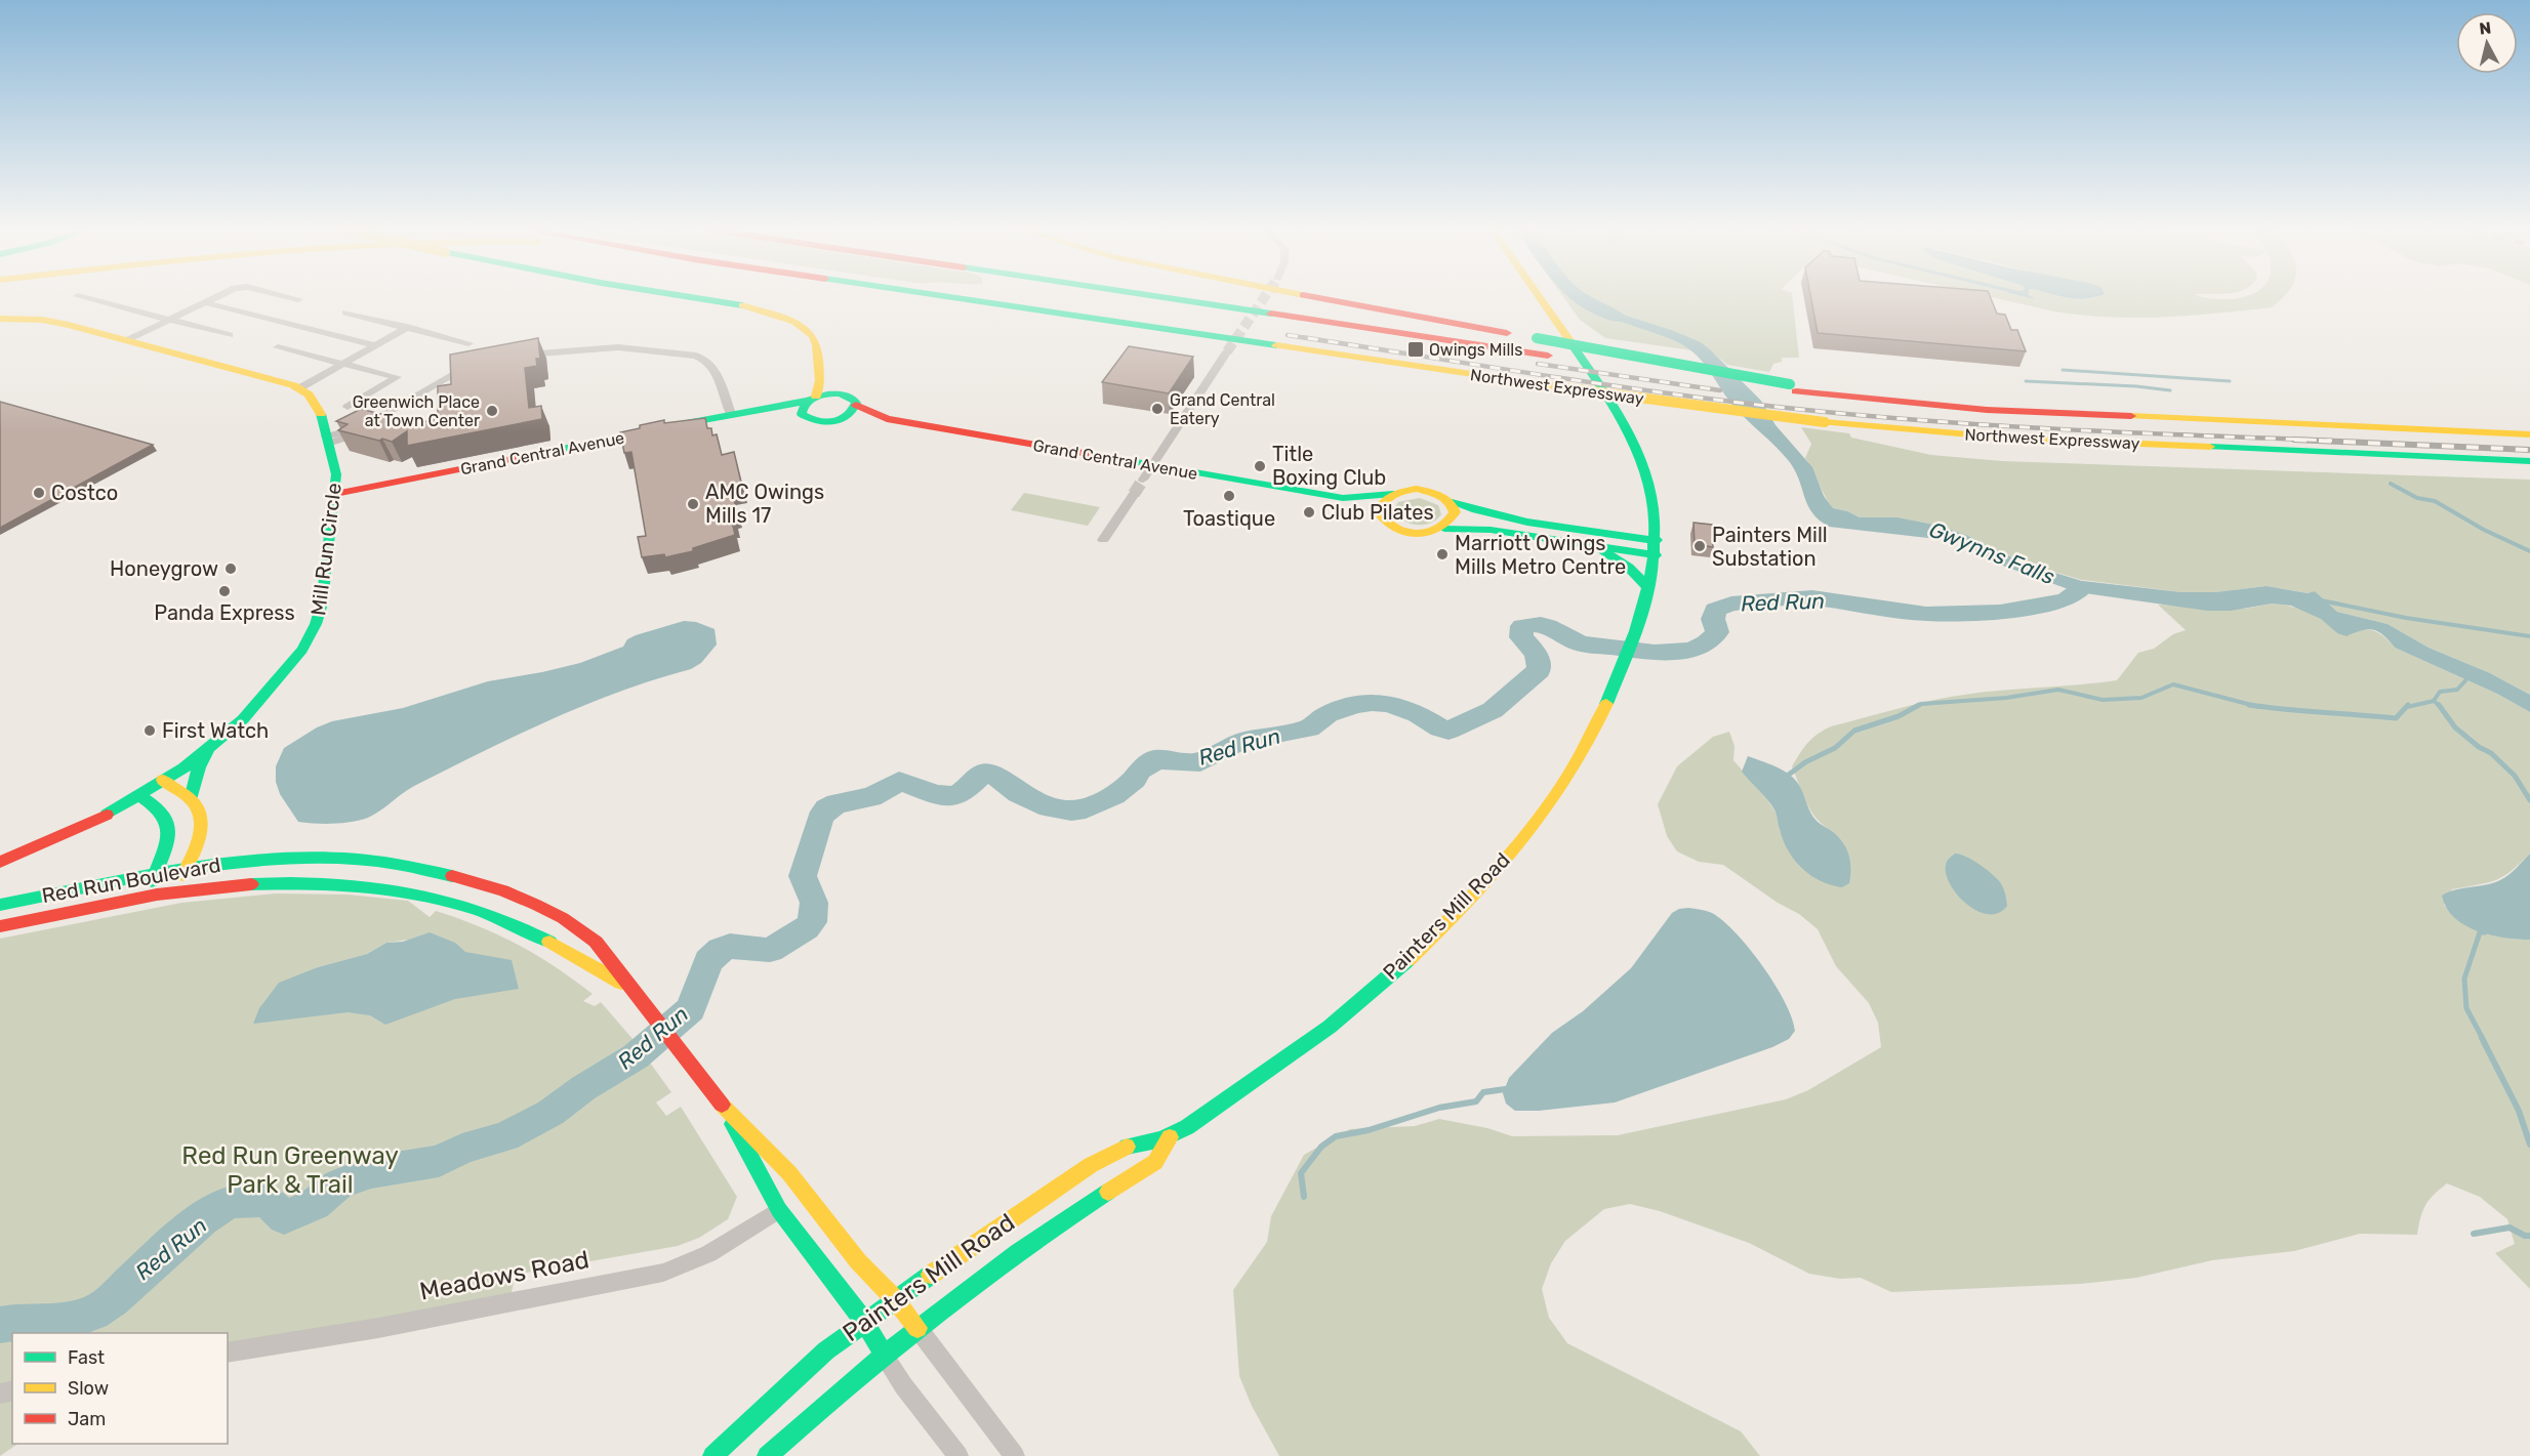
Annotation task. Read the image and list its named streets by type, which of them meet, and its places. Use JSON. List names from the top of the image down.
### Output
{
  "streets": {
    "main road": [
      "Northwest Expressway",
      "Grand Central Avenue",
      "Mill Run Circle",
      "Red Run Boulevard",
      "Painters Mill Road"
    ],
    "street": ["Meadows Road"]
  },
  "crossings": [
    ["Grand Central Avenue", "Mill Run Circle"],
    ["Grand Central Avenue", "Painters Mill Road"],
    ["Red Run Boulevard", "Painters Mill Road"],
    ["Red Run Boulevard", "Meadows Road"]
  ],
  "water": ["Gwynns Falls", "Red Run"],
  "parks": ["Red Run Greenway Park & Trail"],
  "places": {
    "transit": ["Owings Mills"],
    "other": [
      "Grand Central Eatery",
      "Greenwich Place at Town Center",
      "Title Boxing Club",
      "Costco",
      "Toastique",
      "AMC Owings Mills 17",
      "Club Pilates",
      "Painters Mill Substation",
      "Marriott Owings Mills Metro Centre",
      "Honeygrow",
      "Panda Express",
      "First Watch"
    ]
  },
  "legend": ["Fast", "Slow", "Jam"],
  "north": "top"
}
